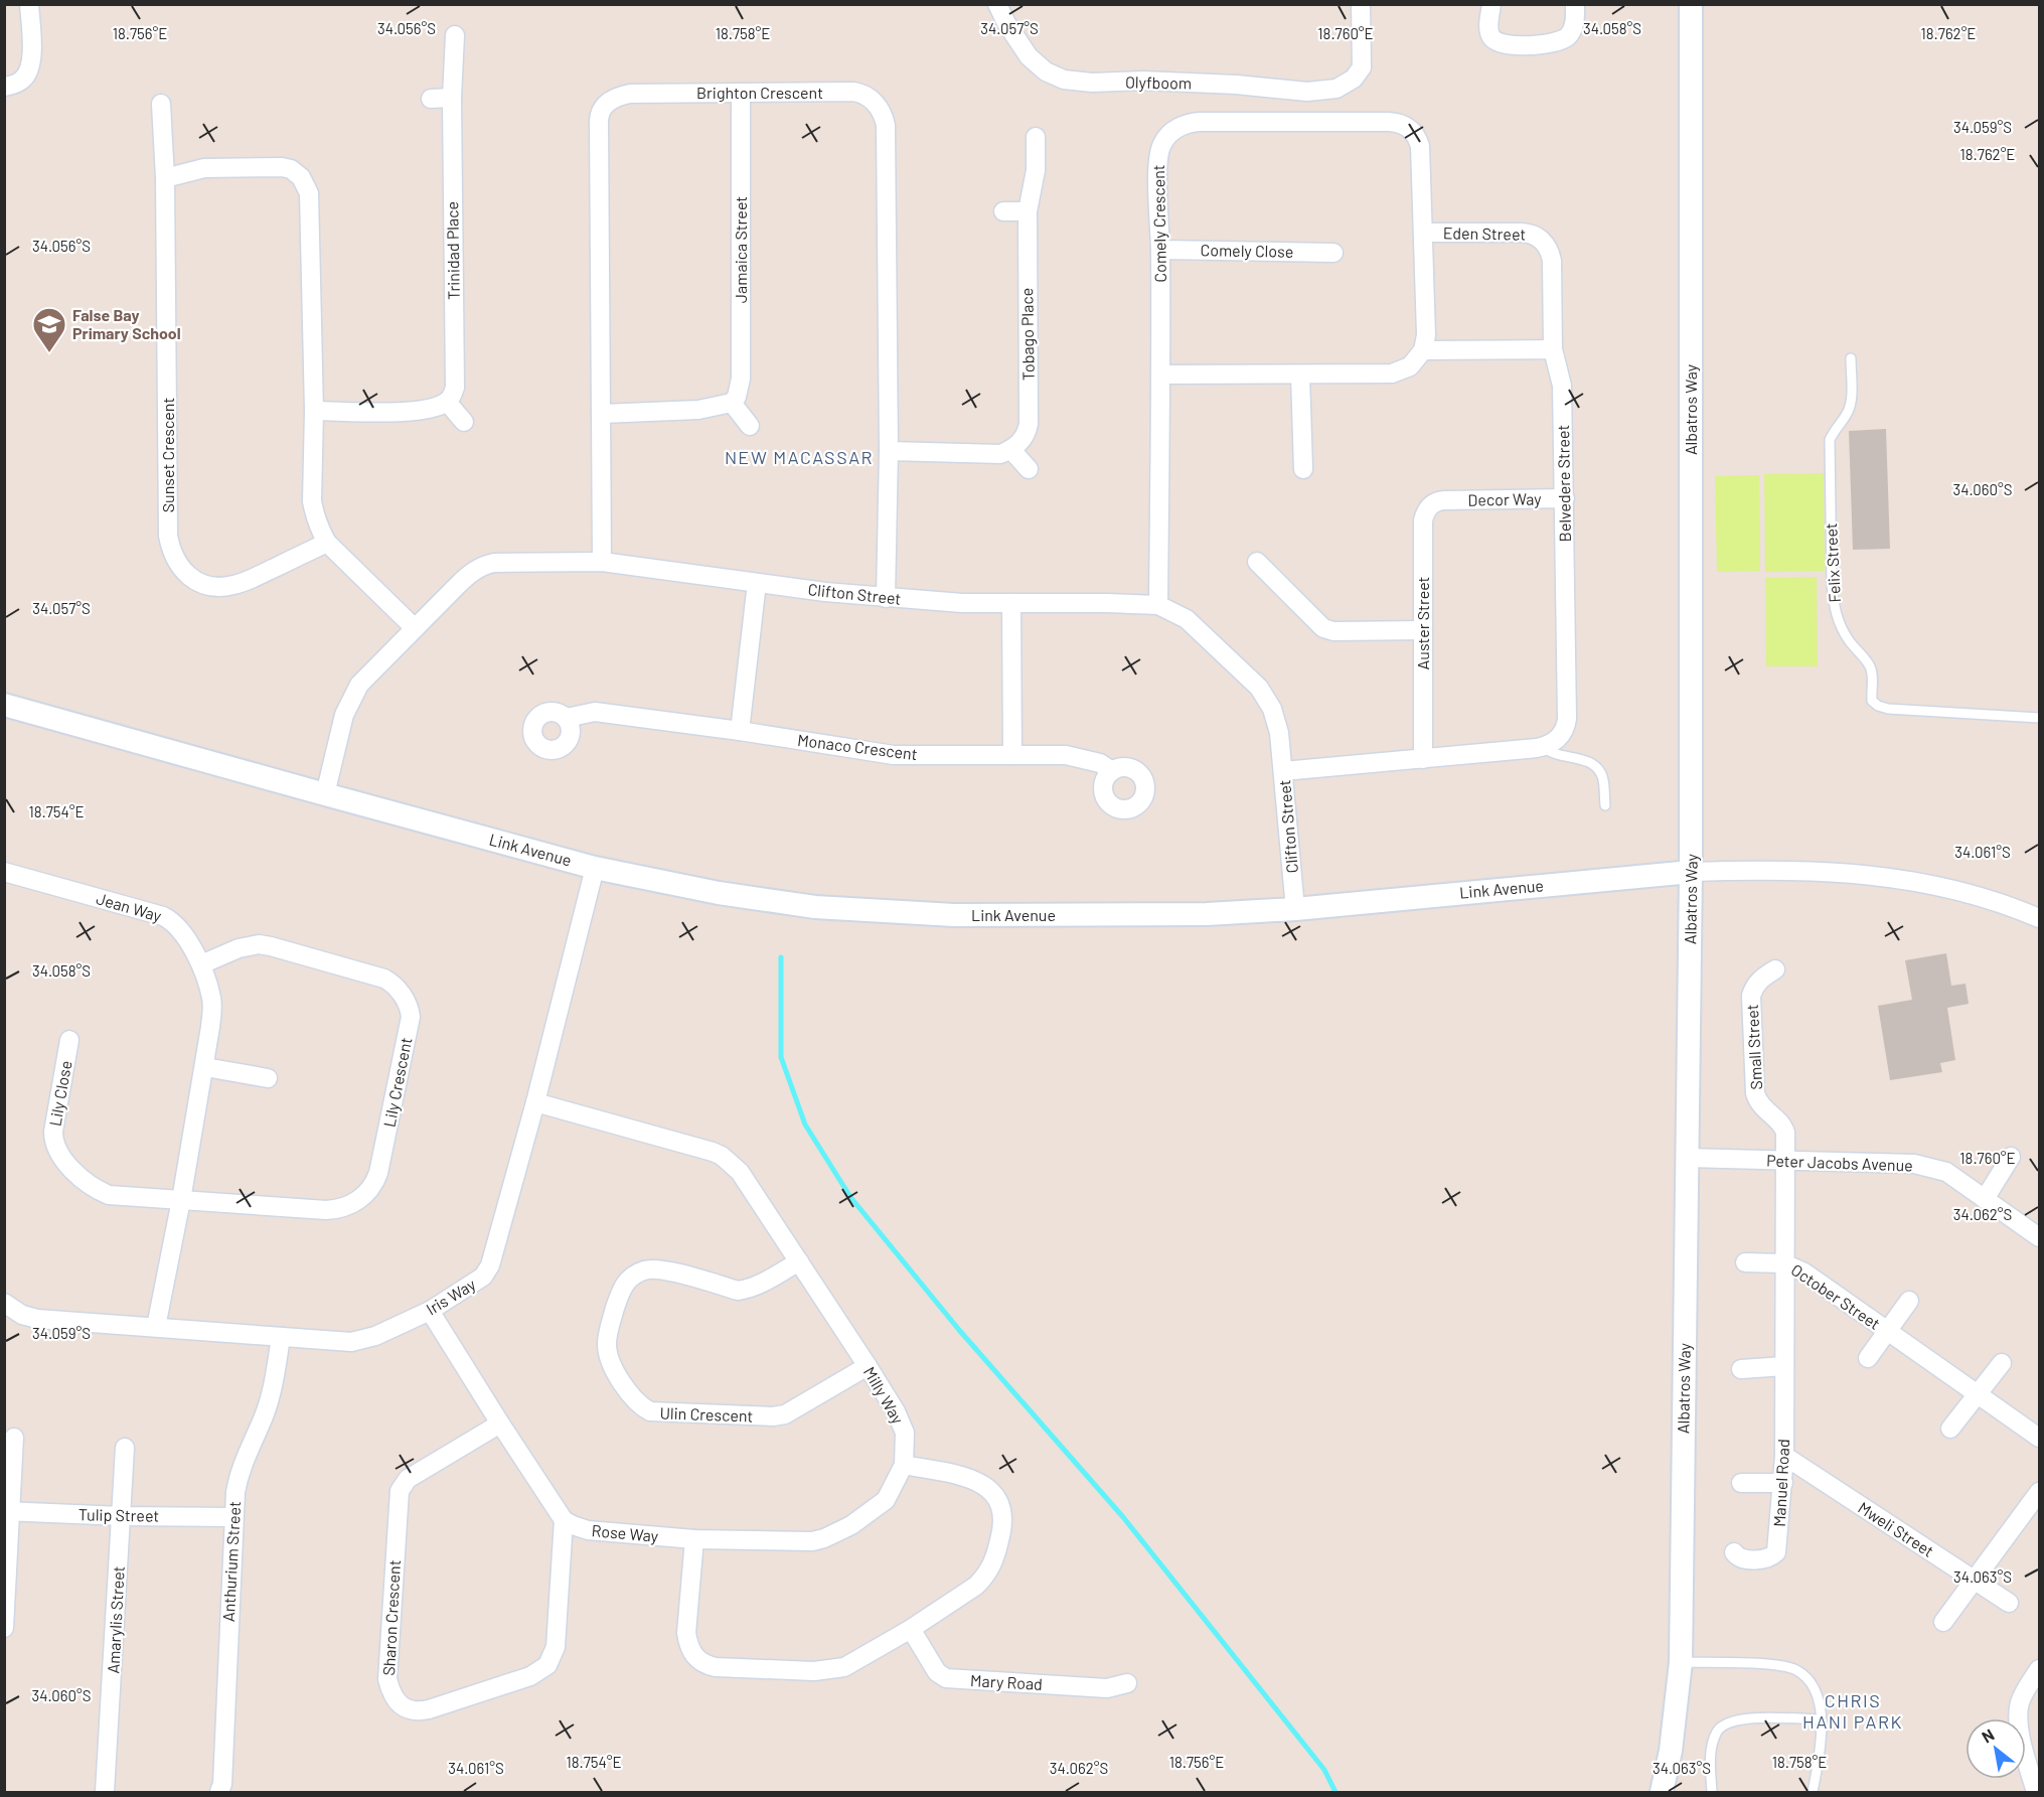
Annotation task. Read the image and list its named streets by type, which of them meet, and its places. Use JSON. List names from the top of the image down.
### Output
{
  "streets": {
    "street": [
      "Olyfboom",
      "Brighton Crescent",
      "Comely Crescent",
      "Eden Street",
      "Jamaica Street",
      "Trinidad Place",
      "Comely Close",
      "Tobago Place",
      "Albatros Way",
      "Sunset Crescent",
      "Belvedere Street",
      "Decor Way",
      "Clifton Street",
      "Auster Street",
      "Monaco Crescent",
      "Link Avenue",
      "Jean Way",
      "Small Street",
      "Lily Crescent",
      "Lily Close",
      "Peter Jacobs Avenue",
      "Iris Way",
      "October Street",
      "Milly Way",
      "Ulin Crescent",
      "Manuel Road",
      "Tulip Street",
      "Mweli Street",
      "Rose Way",
      "Anthurium Street",
      "Sharon Crescent",
      "Amarylis Street",
      "Mary Road"
    ],
    "lane": ["Felix Street"]
  },
  "crossings": [
    ["Brighton Crescent", "Jamaica Street"],
    ["Brighton Crescent", "Clifton Street"],
    ["Comely Crescent", "Eden Street"],
    ["Comely Crescent", "Comely Close"],
    ["Comely Crescent", "Clifton Street"],
    ["Eden Street", "Belvedere Street"],
    ["Albatros Way", "Link Avenue"],
    ["Albatros Way", "Peter Jacobs Avenue"],
    ["Belvedere Street", "Decor Way"],
    ["Decor Way", "Auster Street"],
    ["Clifton Street", "Link Avenue"],
    ["Link Avenue", "Iris Way"],
    ["Jean Way", "Lily Crescent"],
    ["Jean Way", "Lily Close"],
    ["Jean Way", "Iris Way"],
    ["Small Street", "Peter Jacobs Avenue"],
    ["Small Street", "Manuel Road"],
    ["Lily Crescent", "Lily Close"],
    ["Peter Jacobs Avenue", "Manuel Road"],
    ["Iris Way", "Milly Way"],
    ["Iris Way", "Anthurium Street"],
    ["October Street", "Manuel Road"],
    ["Milly Way", "Ulin Crescent"],
    ["Milly Way", "Rose Way"],
    ["Manuel Road", "Mweli Street"],
    ["Tulip Street", "Anthurium Street"],
    ["Tulip Street", "Amarylis Street"],
    ["Rose Way", "Sharon Crescent"]
  ],
  "districts": ["NEW MACASSAR", "CHRIS HANI PARK"],
  "places": {
    "school or university": ["False Bay Primary School"]
  },
  "north": "top left",
  "coordinates": [
    "34.056°S",
    "34.057°S",
    "34.058°S",
    "18.762°E",
    "18.756°E",
    "18.758°E",
    "18.760°E",
    "34.059°S",
    "34.060°S",
    "18.754°E",
    "34.061°S",
    "34.062°S",
    "34.063°S"
  ]
}
